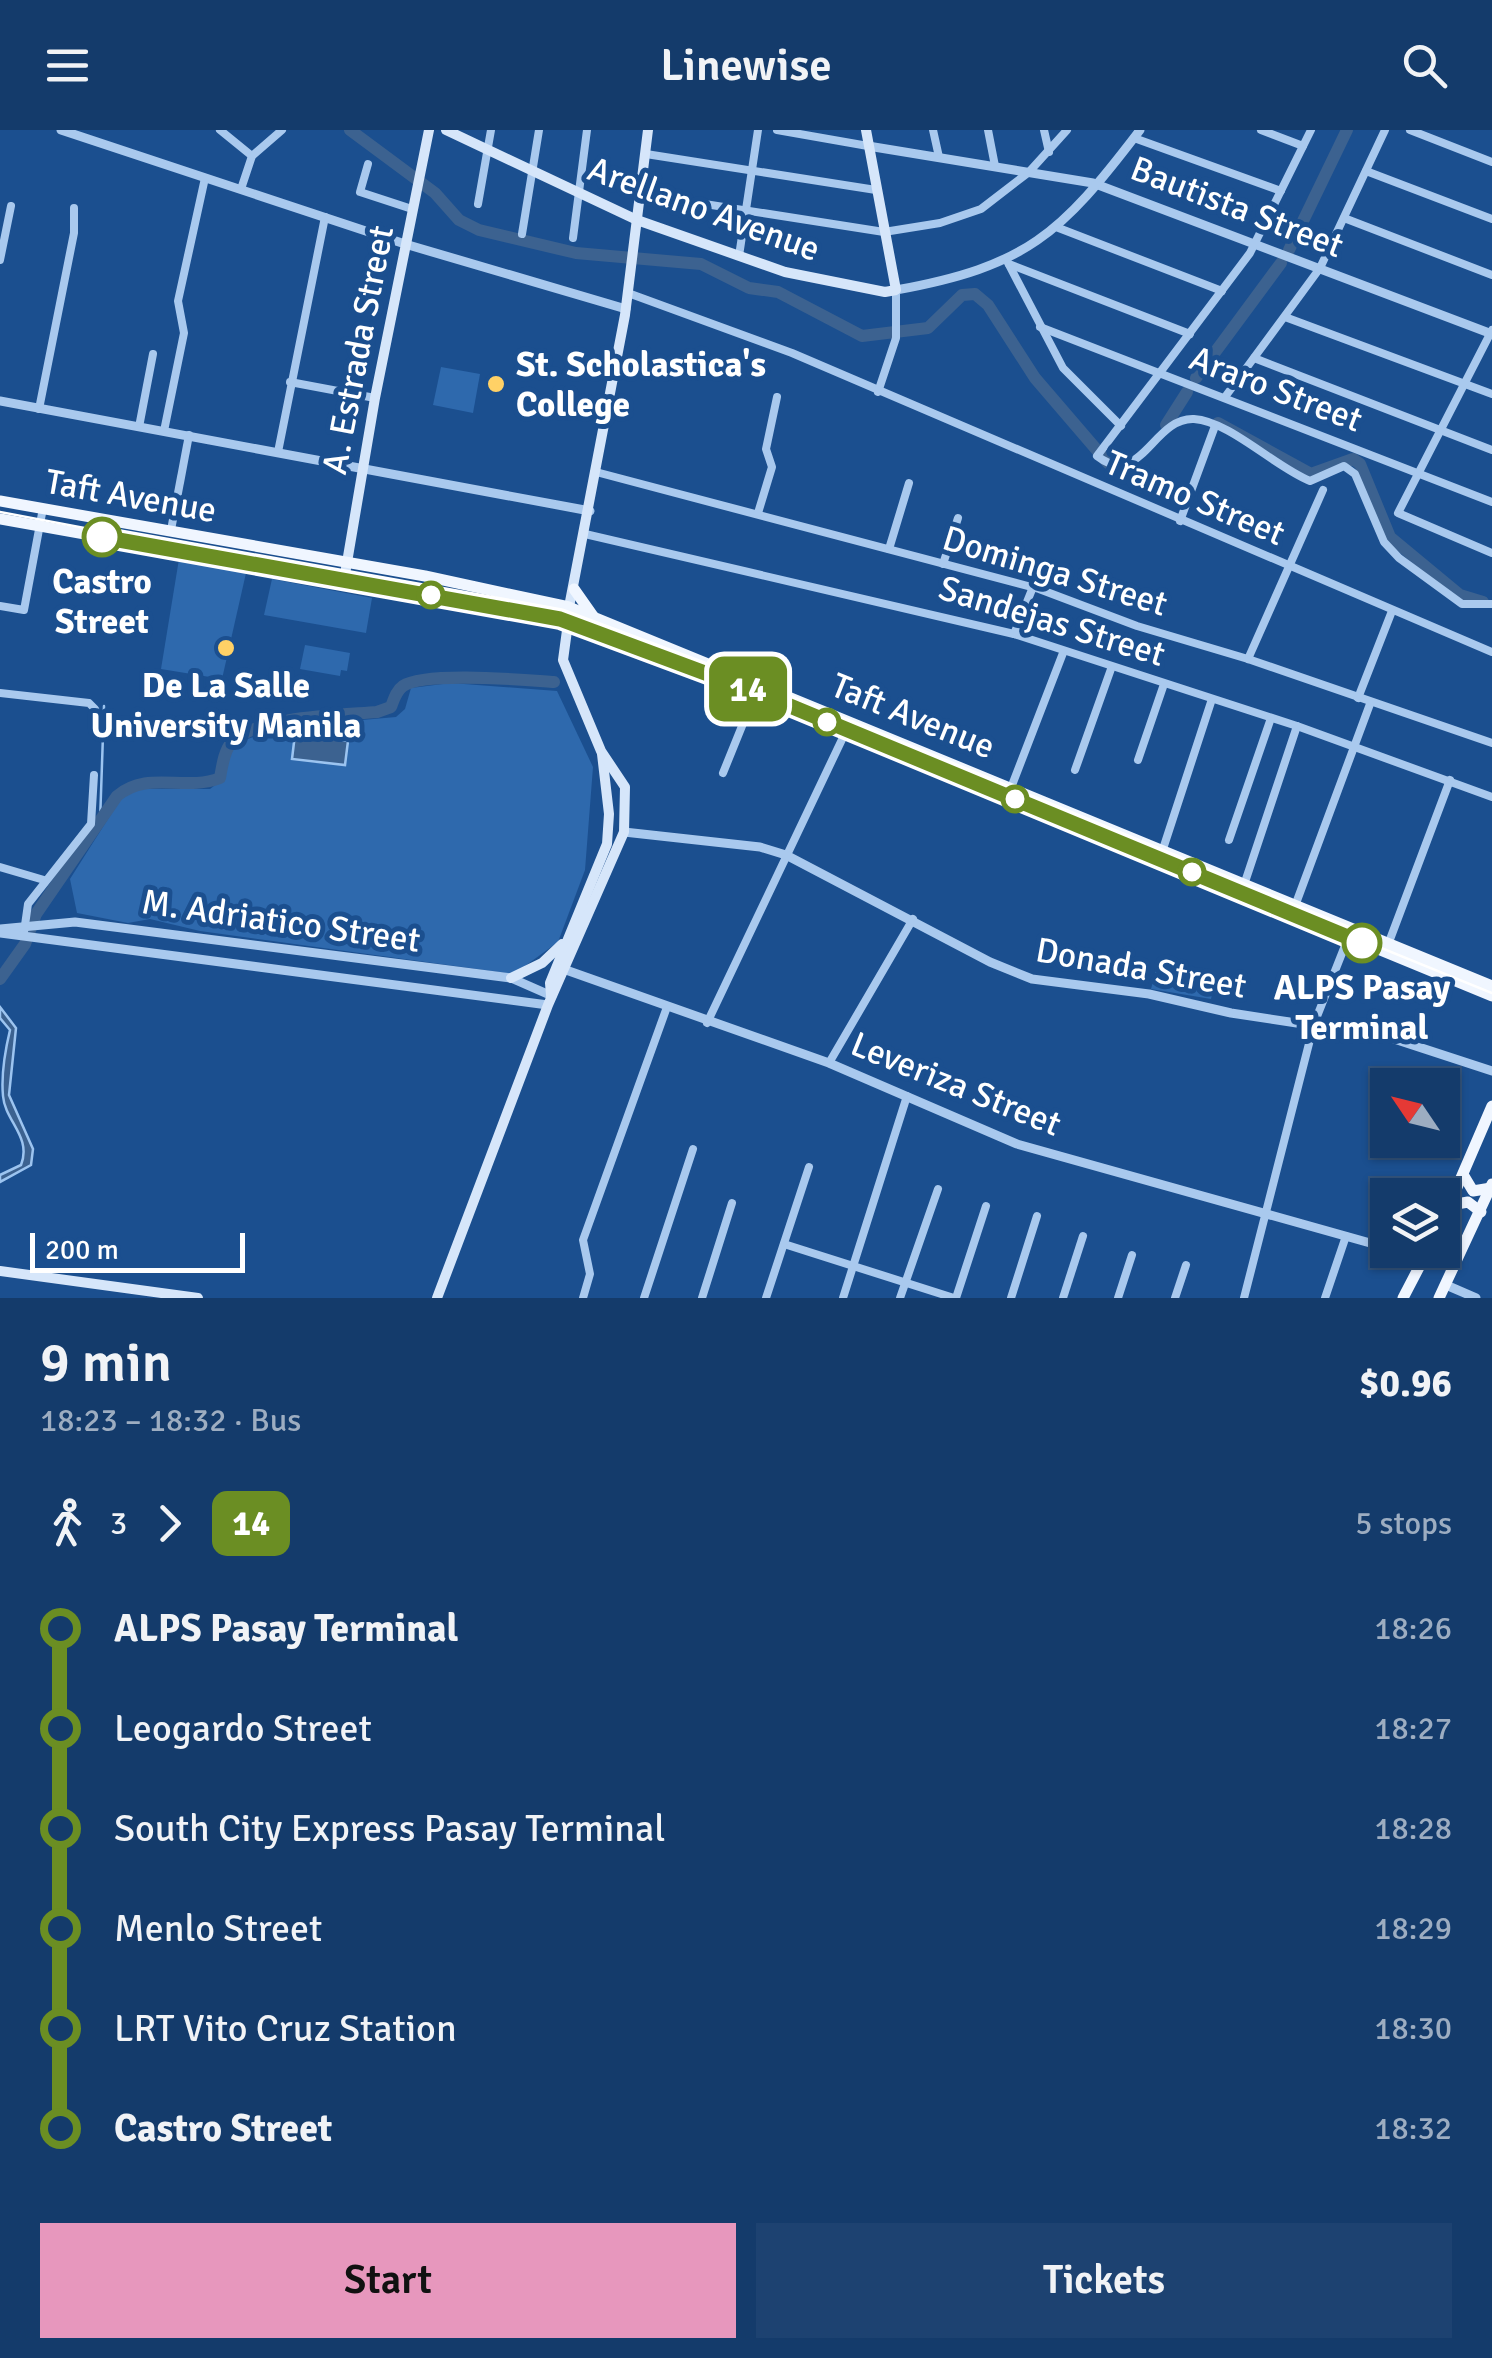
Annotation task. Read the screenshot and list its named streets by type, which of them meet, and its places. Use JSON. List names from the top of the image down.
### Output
{
  "streets": {
    "main road": ["Arellano Avenue", "A. Estrada Street", "Taft Avenue"],
    "street": [
      "Bautista Street",
      "Araro Street",
      "Tramo Street",
      "Dominga Street",
      "Sandejas Street",
      "M. Adriatico Street",
      "Donada Street",
      "Leveriza Street"
    ]
  },
  "crossings": [
    ["A. Estrada Street", "Taft Avenue"]
  ],
  "places": [
    "St. Scholastica's College",
    "Castro Street",
    "De La Salle University Manila",
    "ALPS Pasay Terminal"
  ],
  "lines": ["bus line 14"],
  "scale_bar": "200 m",
  "north": "top left",
  "page": {
    "header": "Linewise",
    "on_map": "14",
    "scale": "200 m",
    "heading": ["9 min", "18:23 – 18:32 · Bus", "$0.96"],
    "legs": ["3", "14", "5 stops"],
    "list": [
      {
        "name": "ALPS Pasay Terminal",
        "value": "18:26"
      },
      {
        "name": "Leogardo Street",
        "value": "18:27"
      },
      {
        "name": "South City Express Pasay Terminal",
        "value": "18:28"
      },
      {
        "name": "Menlo Street",
        "value": "18:29"
      },
      {
        "name": "LRT Vito Cruz Station",
        "value": "18:30"
      },
      {
        "name": "Castro Street",
        "value": "18:32"
      }
    ],
    "buttons": ["Start", "Tickets"]
  }
}
